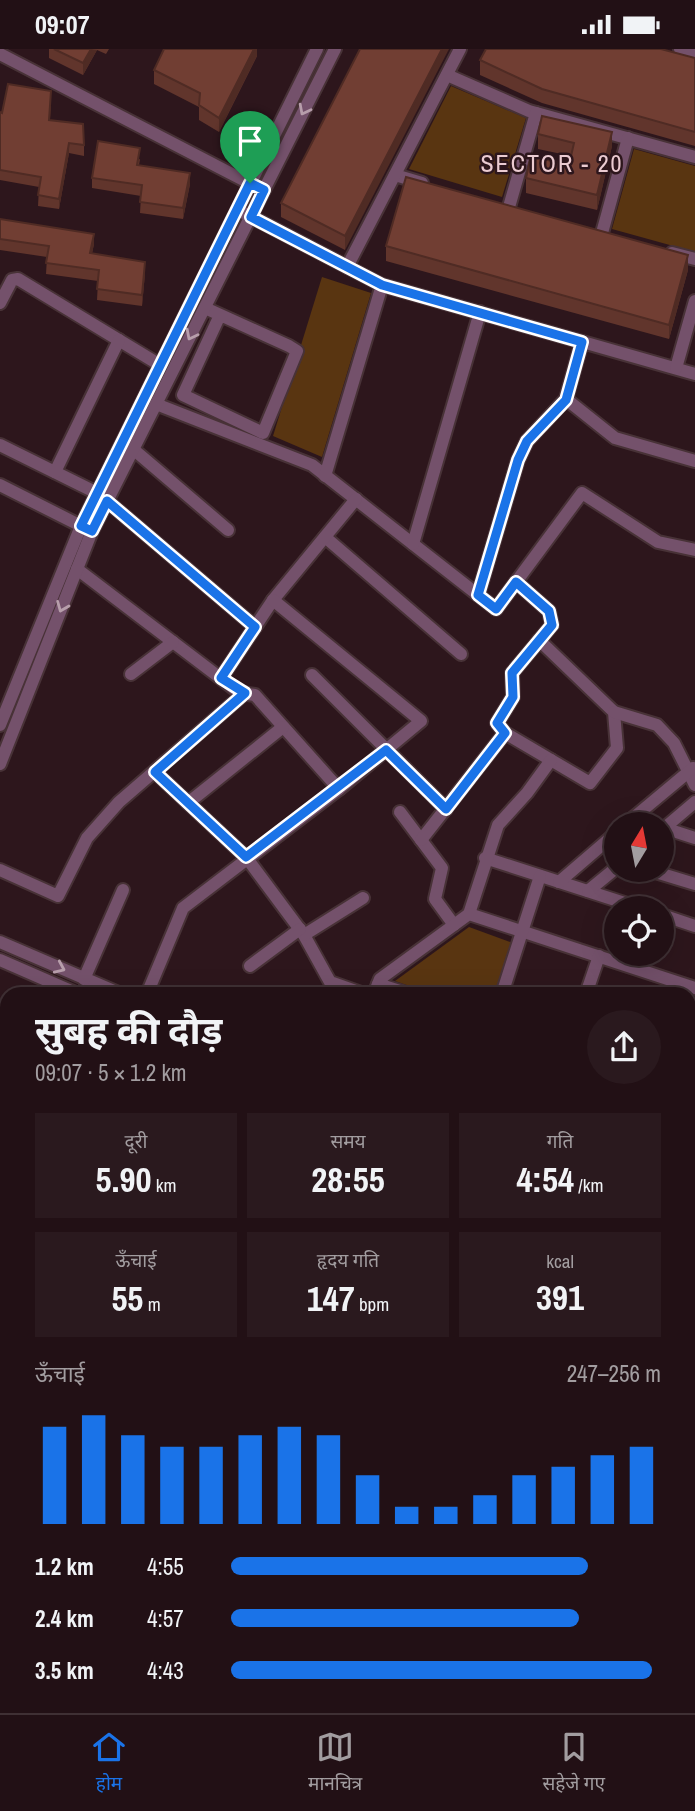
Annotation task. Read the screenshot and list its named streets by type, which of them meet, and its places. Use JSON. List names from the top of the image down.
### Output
{
  "districts": ["SECTOR - 20"],
  "north": "top",
  "page": {
    "status": "09:07",
    "heading": ["सुबह की दौड़", "09:07 · 5 × 1.2 km"],
    "stats": [
      ["दूरी", "5.90 km"],
      ["समय", "28:55"],
      ["गति", "4:54 /km"],
      ["ऊँचाई", "55 m"],
      ["हृदय गति", "147 bpm"],
      ["kcal", "391"]
    ],
    "chart": ["ऊँचाई", "247–256 m"],
    "list": [
      {
        "name": "1.2 km",
        "note": "4:55"
      },
      {
        "name": "2.4 km",
        "note": "4:57"
      },
      {
        "name": "3.5 km",
        "note": "4:43"
      }
    ],
    "tabs": ["होम", "मानचित्र", "सहेजे गए"]
  }
}
